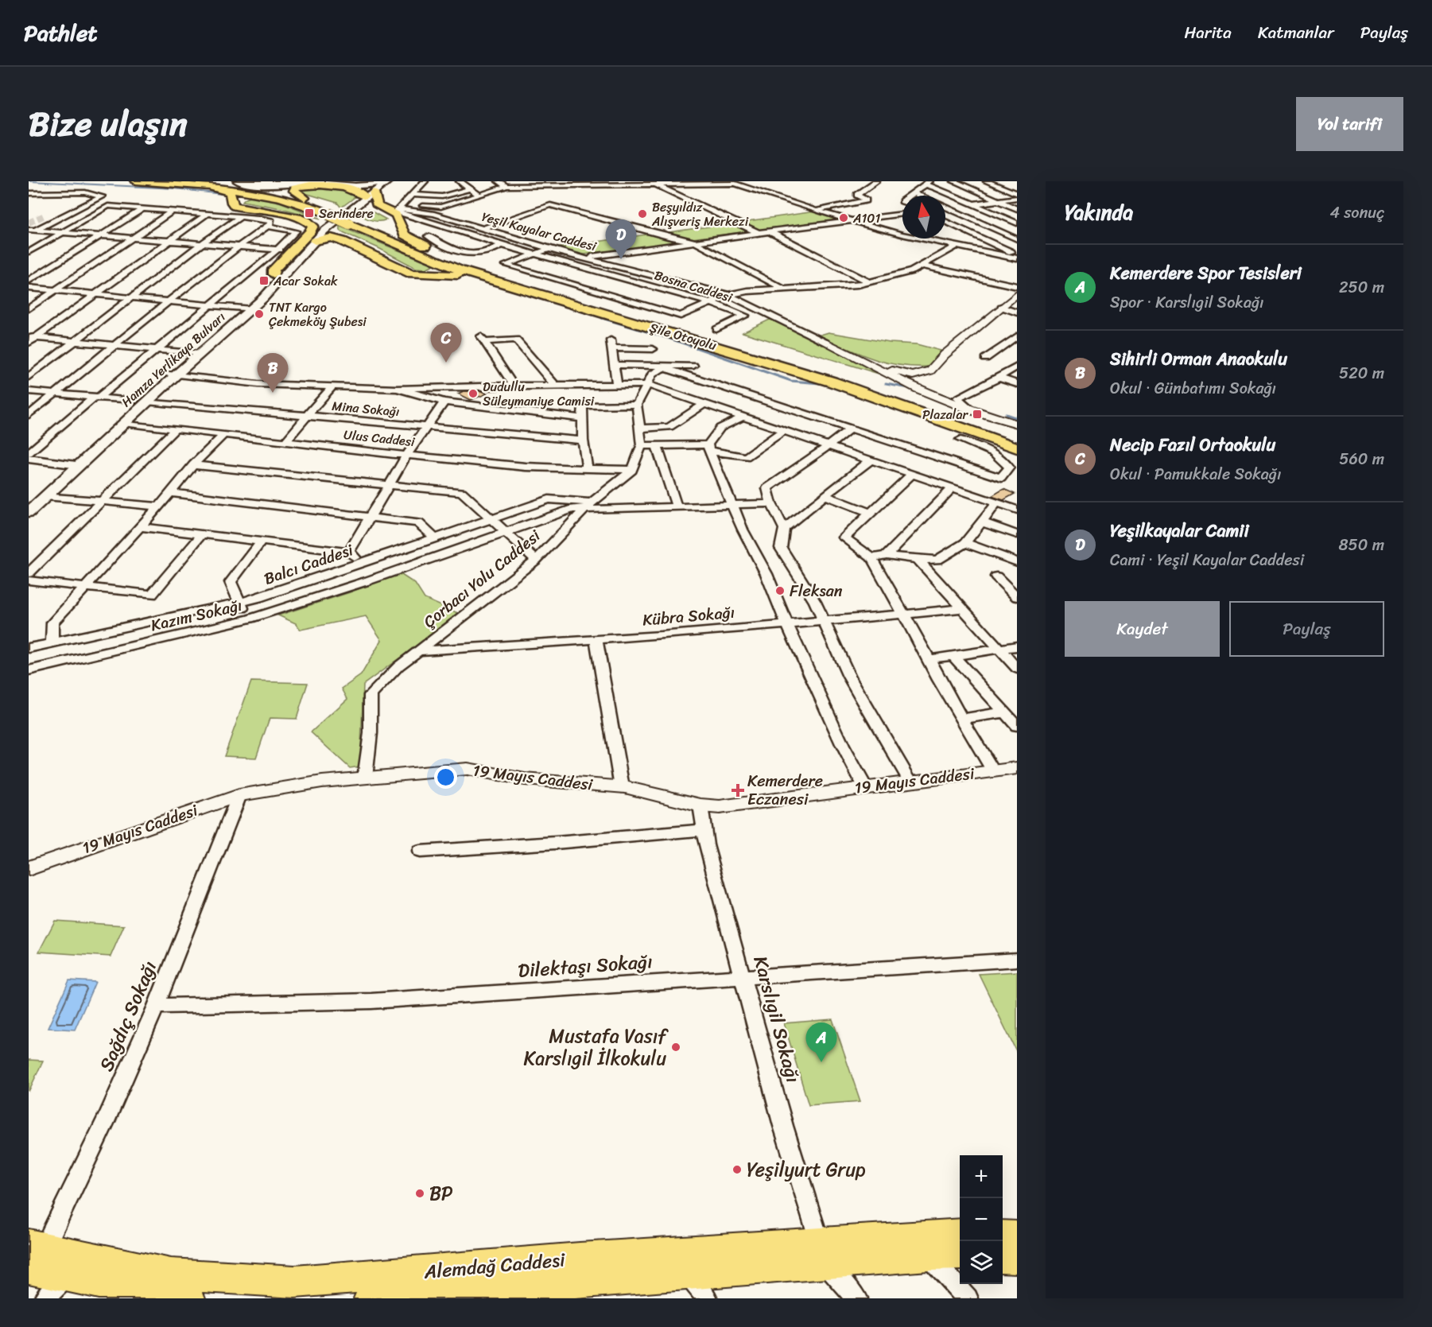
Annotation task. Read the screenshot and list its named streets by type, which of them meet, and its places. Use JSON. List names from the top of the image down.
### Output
{
  "streets": {
    "highway": ["Şile Otoyolu"],
    "main road": ["Hamza Yerlikaya Bulvarı", "Alemdağ Caddesi"],
    "street": [
      "Yeşil Kayalar Caddesi",
      "Bosna Caddesi",
      "Mina Sokağı",
      "Ulus Caddesi",
      "Balcı Caddesi",
      "Çorbacı Yolu Caddesi",
      "Kazım Sokağı",
      "Kübra Sokağı",
      "19 Mayıs Caddesi",
      "Dilektaşı Sokağı",
      "Sağdıç Sokağı",
      "Karslıgil Sokağı"
    ]
  },
  "crossings": [
    ["Yeşil Kayalar Caddesi", "Bosna Caddesi"],
    ["Hamza Yerlikaya Bulvarı", "Mina Sokağı"],
    ["Hamza Yerlikaya Bulvarı", "Ulus Caddesi"],
    ["Ulus Caddesi", "Çorbacı Yolu Caddesi"],
    ["Balcı Caddesi", "Çorbacı Yolu Caddesi"],
    ["Balcı Caddesi", "Kazım Sokağı"],
    ["Çorbacı Yolu Caddesi", "Kazım Sokağı"],
    ["Çorbacı Yolu Caddesi", "Kübra Sokağı"],
    ["Çorbacı Yolu Caddesi", "19 Mayıs Caddesi"],
    ["19 Mayıs Caddesi", "Sağdıç Sokağı"],
    ["19 Mayıs Caddesi", "Karslıgil Sokağı"],
    ["Dilektaşı Sokağı", "Sağdıç Sokağı"],
    ["Dilektaşı Sokağı", "Karslıgil Sokağı"],
    ["Sağdıç Sokağı", "Alemdağ Caddesi"],
    ["Karslıgil Sokağı", "Alemdağ Caddesi"]
  ],
  "places": {
    "transit": ["Serindere", "Acar Sokak", "Plazalar"],
    "other": [
      "Beşyıldız Alışveriş Merkezi",
      "A101",
      "TNT Kargo Çekmeköy Şubesi",
      "Dudullu Süleymaniye Camisi",
      "Fleksan",
      "Mustafa Vasıf Karslıgil İlkokulu",
      "Yeşilyurt Grup",
      "BP"
    ],
    "health": ["Kemerdere Eczanesi"]
  },
  "north": "top",
  "page": {
    "header": "Pathlet",
    "nav": ["Harita", "Katmanlar", "Paylaş"],
    "title": "Bize ulaşın",
    "buttons": [
      "Yol tarifi",
      ["Kaydet", "Paylaş"]
    ],
    "heading": ["Yakında", "4 sonuç"],
    "pins": [
      "D",
      "C",
      "B",
      "A"
    ],
    "list": [
      {
        "mark": "A",
        "name": "Kemerdere Spor Tesisleri",
        "note": "Spor · Karslıgil Sokağı",
        "value": "250 m"
      },
      {
        "mark": "B",
        "name": "Sihirli Orman Anaokulu",
        "note": "Okul · Günbatımı Sokağı",
        "value": "520 m"
      },
      {
        "mark": "C",
        "name": "Necip Fazıl Ortaokulu",
        "note": "Okul · Pamukkale Sokağı",
        "value": "560 m"
      },
      {
        "mark": "D",
        "name": "Yeşilkayalar Camii",
        "note": "Cami · Yeşil Kayalar Caddesi",
        "value": "850 m"
      }
    ],
    "map_buttons": ["+", "−"]
  }
}
